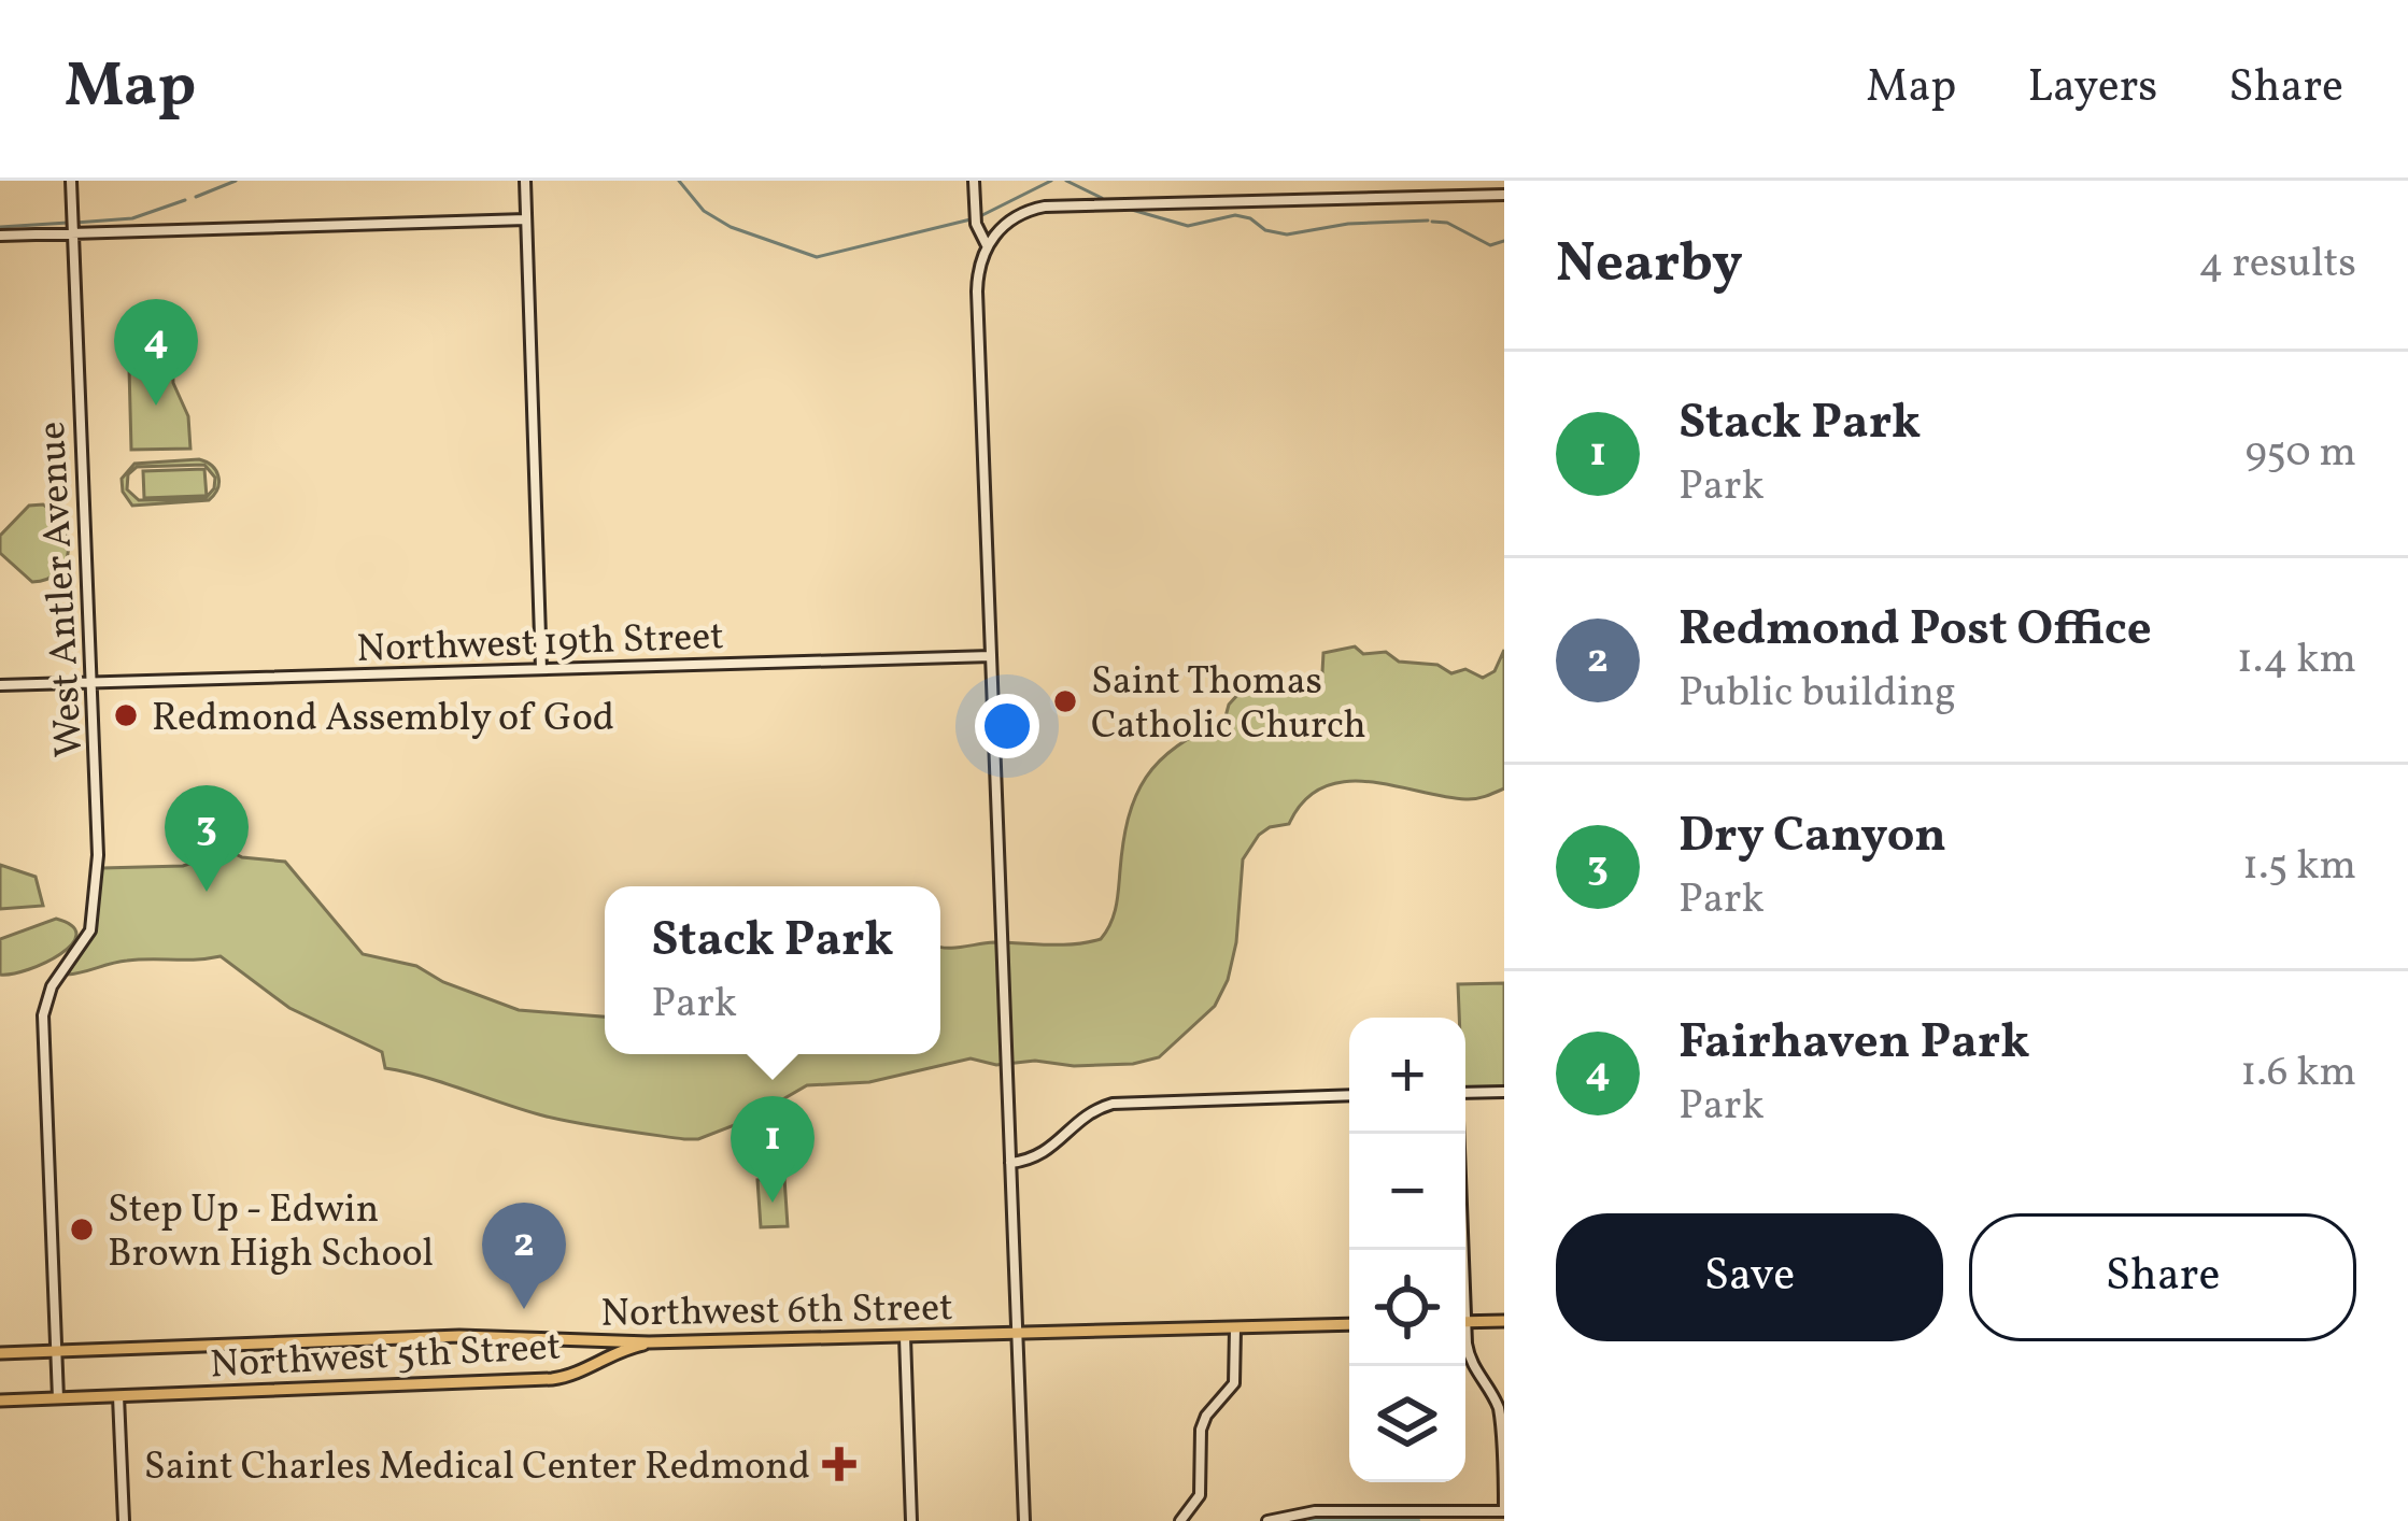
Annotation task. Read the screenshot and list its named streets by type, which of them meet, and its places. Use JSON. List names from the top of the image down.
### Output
{
  "streets": {
    "main road": ["Northwest 6th Street", "Northwest 5th Street"],
    "street": ["West Antler Avenue", "Northwest 19th Street"]
  },
  "crossings": [
    ["West Antler Avenue", "Northwest 19th Street"],
    ["West Antler Avenue", "Northwest 6th Street"],
    ["Northwest 6th Street", "Northwest 5th Street"]
  ],
  "places": {
    "other": ["Saint Thomas Catholic Church", "Redmond Assembly of God", "Step Up - Edwin Brown High School"],
    "health": ["Saint Charles Medical Center Redmond"]
  },
  "page": {
    "header": "Map",
    "nav": ["Map", "Layers", "Share"],
    "heading": ["Nearby", "4 results"],
    "pins": [
      "4",
      "3",
      "1",
      "2"
    ],
    "list": [
      {
        "mark": "1",
        "name": "Stack Park",
        "note": "Park",
        "value": "950 m"
      },
      {
        "mark": "2",
        "name": "Redmond Post Office",
        "note": "Public building",
        "value": "1.4 km"
      },
      {
        "mark": "3",
        "name": "Dry Canyon",
        "note": "Park",
        "value": "1.5 km"
      },
      {
        "mark": "4",
        "name": "Fairhaven Park",
        "note": "Park",
        "value": "1.6 km"
      }
    ],
    "popup": ["Stack Park", "Park"],
    "map_buttons": ["+", "−"],
    "buttons": ["Save", "Share"]
  }
}
